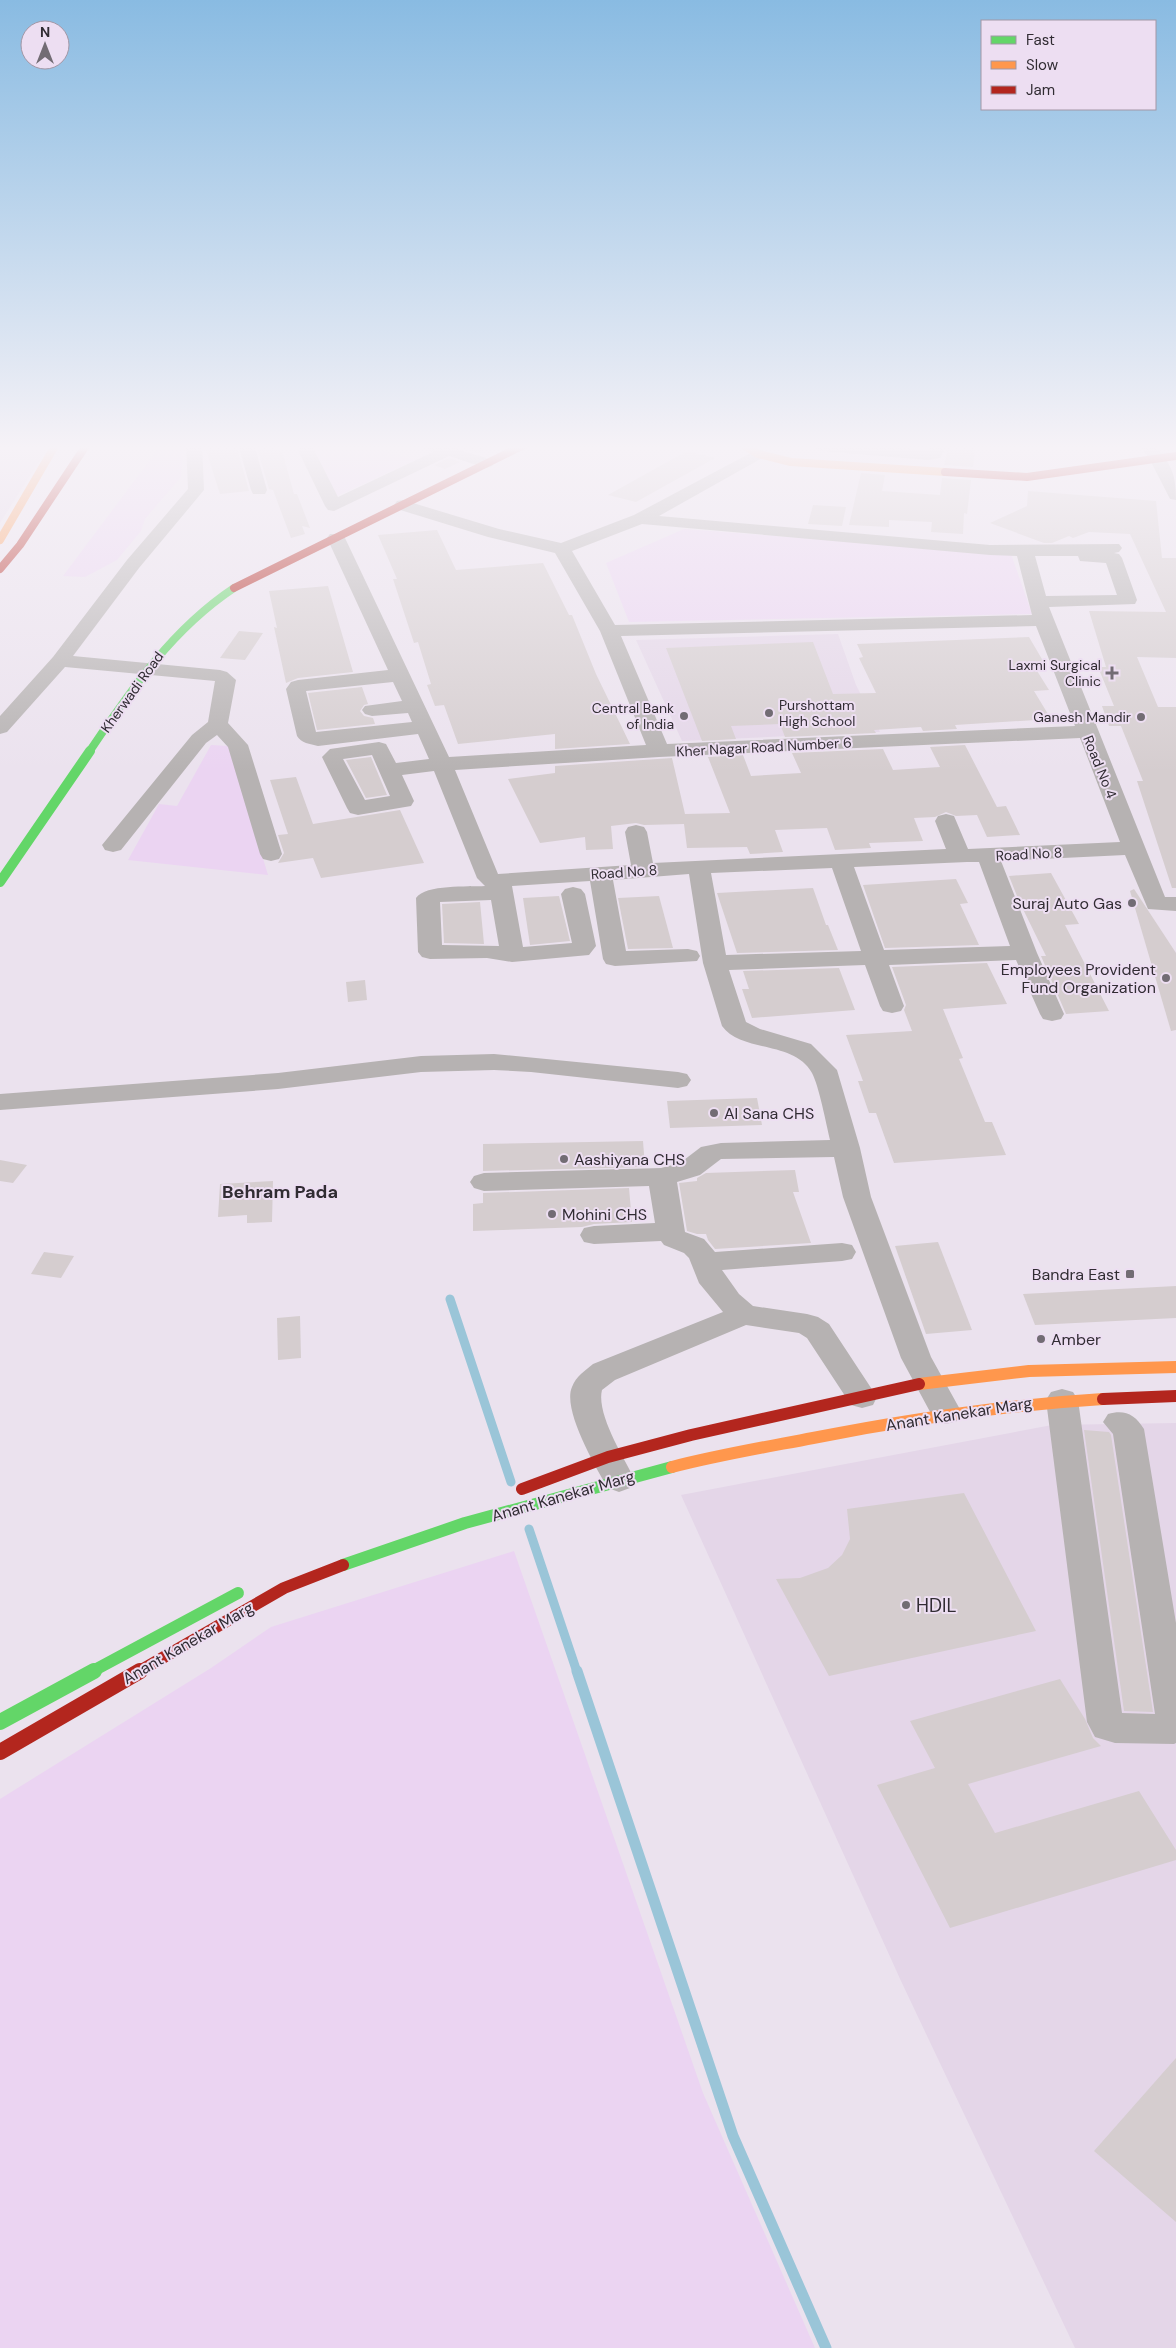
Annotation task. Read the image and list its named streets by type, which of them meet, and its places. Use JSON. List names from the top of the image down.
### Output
{
  "streets": {
    "street": [
      "Kherwadi Road",
      "Kher Nagar Road Number 6",
      "Road No 4",
      "Road No 8",
      "Anant Kanekar Marg"
    ]
  },
  "crossings": [
    ["Kher Nagar Road Number 6", "Road No 4"],
    ["Road No 4", "Road No 8"]
  ],
  "districts": ["Behram Pada"],
  "places": {
    "health": ["Laxmi Surgical Clinic"],
    "other": [
      "Purshottam High School",
      "Central Bank of India",
      "Ganesh Mandir",
      "Suraj Auto Gas",
      "Employees Provident Fund Organization",
      "Al Sana CHS",
      "Aashiyana CHS",
      "Mohini CHS",
      "Amber",
      "HDIL"
    ],
    "transit": ["Bandra East"]
  },
  "legend": ["Fast", "Slow", "Jam"],
  "north": "top"
}
